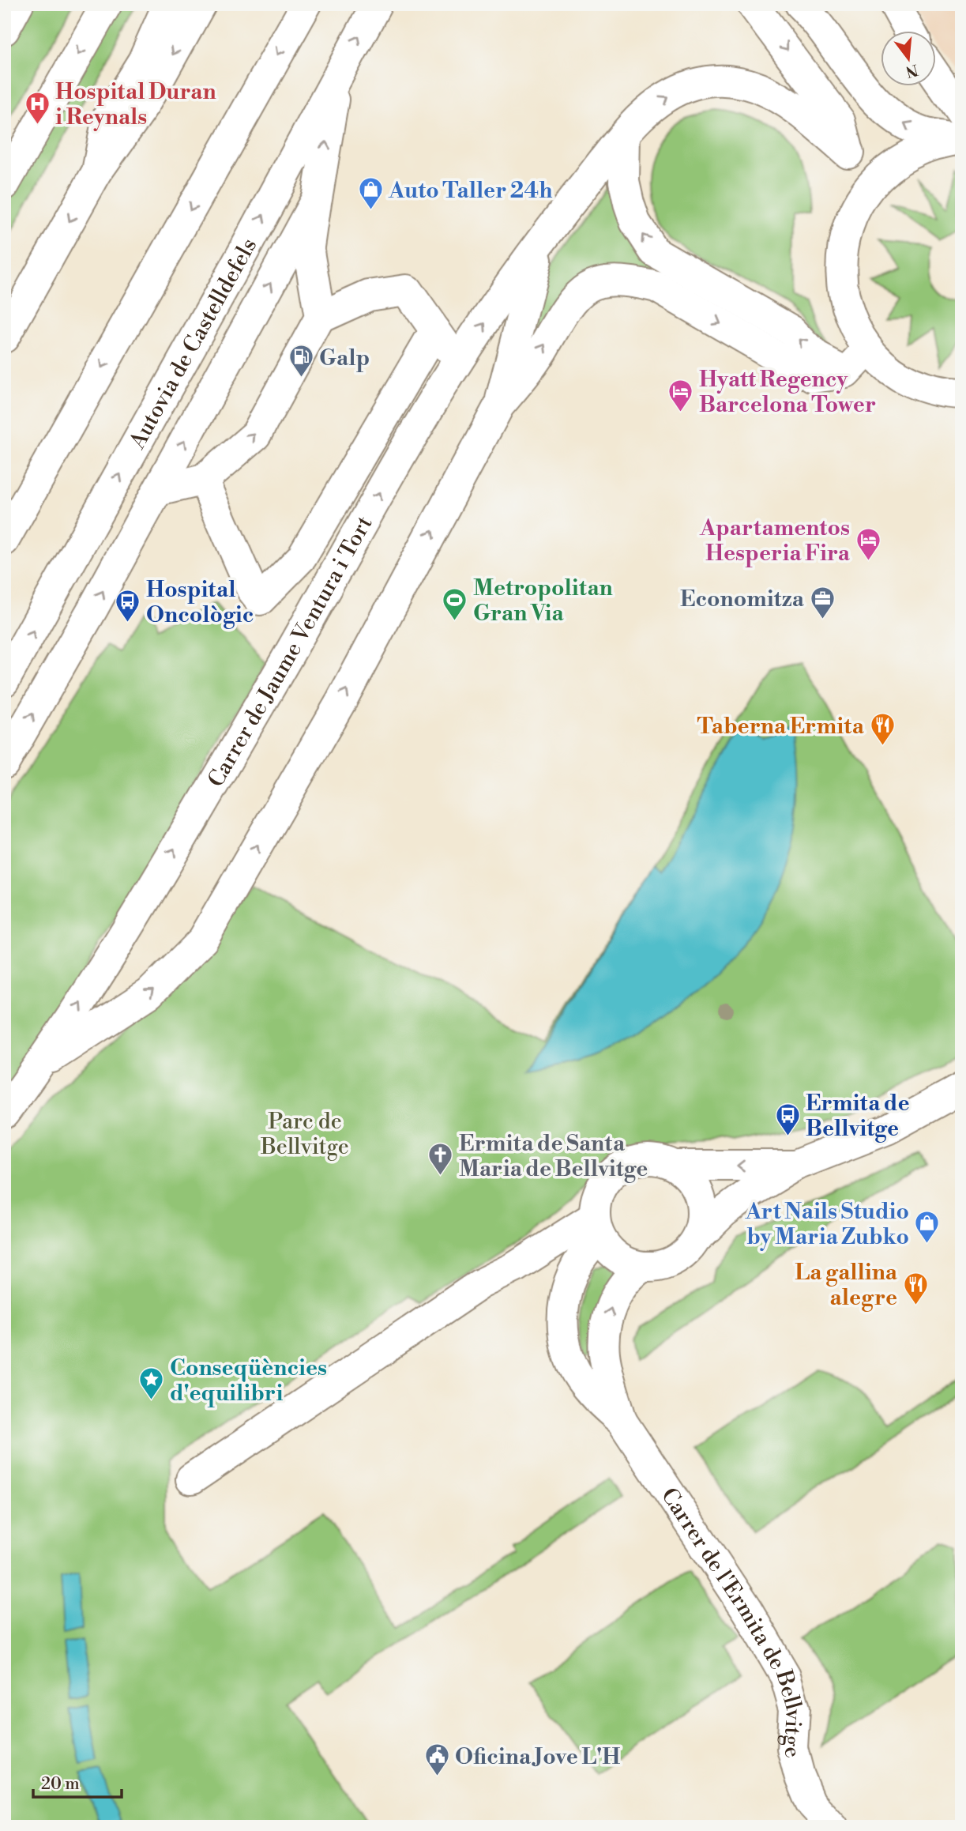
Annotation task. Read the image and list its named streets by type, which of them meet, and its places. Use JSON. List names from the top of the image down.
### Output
{
  "streets": {
    "main road": ["Autovia de Castelldefels", "Carrer de Jaume Ventura i Tort", "Carrer de l'Ermita de Bellvitge"]
  },
  "parks": ["Parc de Bellvitge"],
  "places": {
    "hospital": ["Hospital Duran i Reynals"],
    "shop": ["Auto Taller 24h", "Art Nails Studio by Maria Zubko"],
    "fuel station": ["Galp"],
    "hotel": ["Hyatt Regency Barcelona Tower", "Apartamentos Hesperia Fira"],
    "office": ["Economitza"],
    "sports": ["Metropolitan Gran Via"],
    "bus stop": ["Hospital Oncològic", "Ermita de Bellvitge"],
    "restaurant": ["Taberna Ermita", "La gallina alegre"],
    "church": ["Ermita de Santa Maria de Bellvitge"],
    "place": ["Conseqüències d'equilibri"],
    "public building": ["Oficina Jove L'H"]
  },
  "scale_bar": "20 m",
  "north": "bottom"
}
